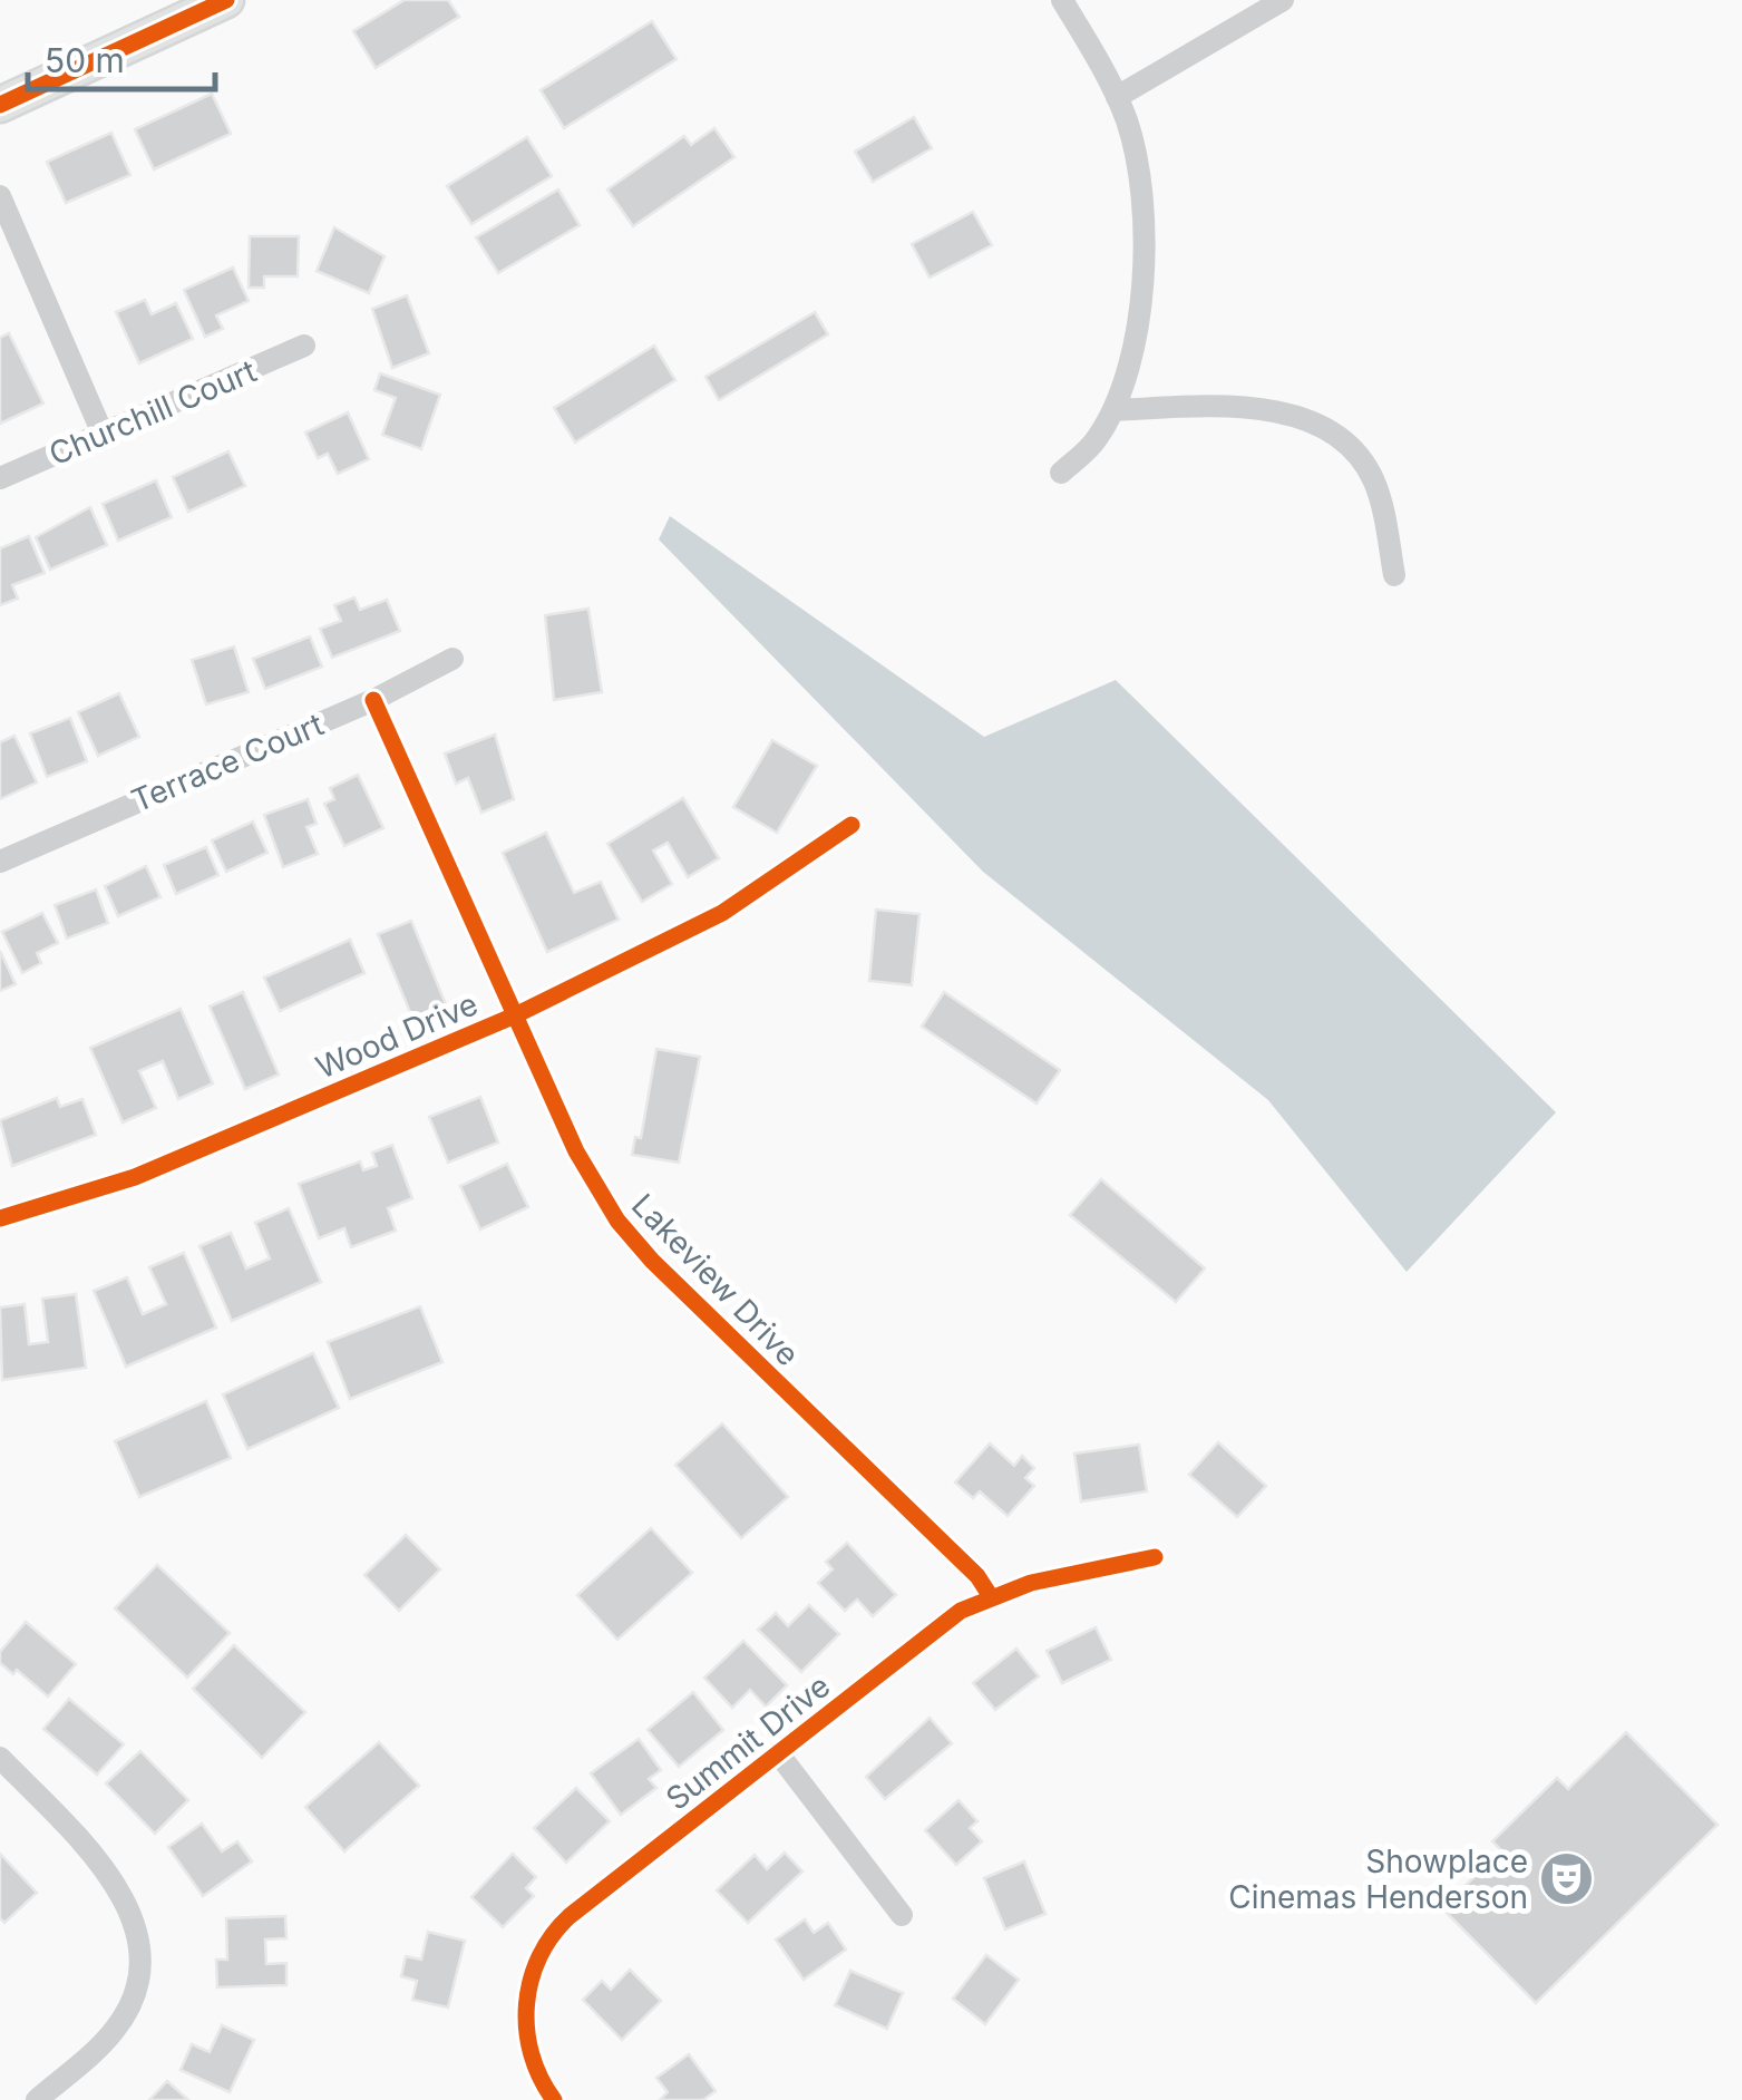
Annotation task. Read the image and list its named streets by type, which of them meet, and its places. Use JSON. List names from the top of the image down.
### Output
{
  "streets": {
    "street": [
      "Churchill Court",
      "Terrace Court",
      "Wood Drive",
      "Lakeview Drive",
      "Summit Drive"
    ]
  },
  "crossings": [
    ["Terrace Court", "Lakeview Drive"],
    ["Wood Drive", "Lakeview Drive"],
    ["Lakeview Drive", "Summit Drive"]
  ],
  "places": {
    "theatre": ["Showplace Cinemas Henderson"]
  },
  "scale_bar": "50 m"
}
